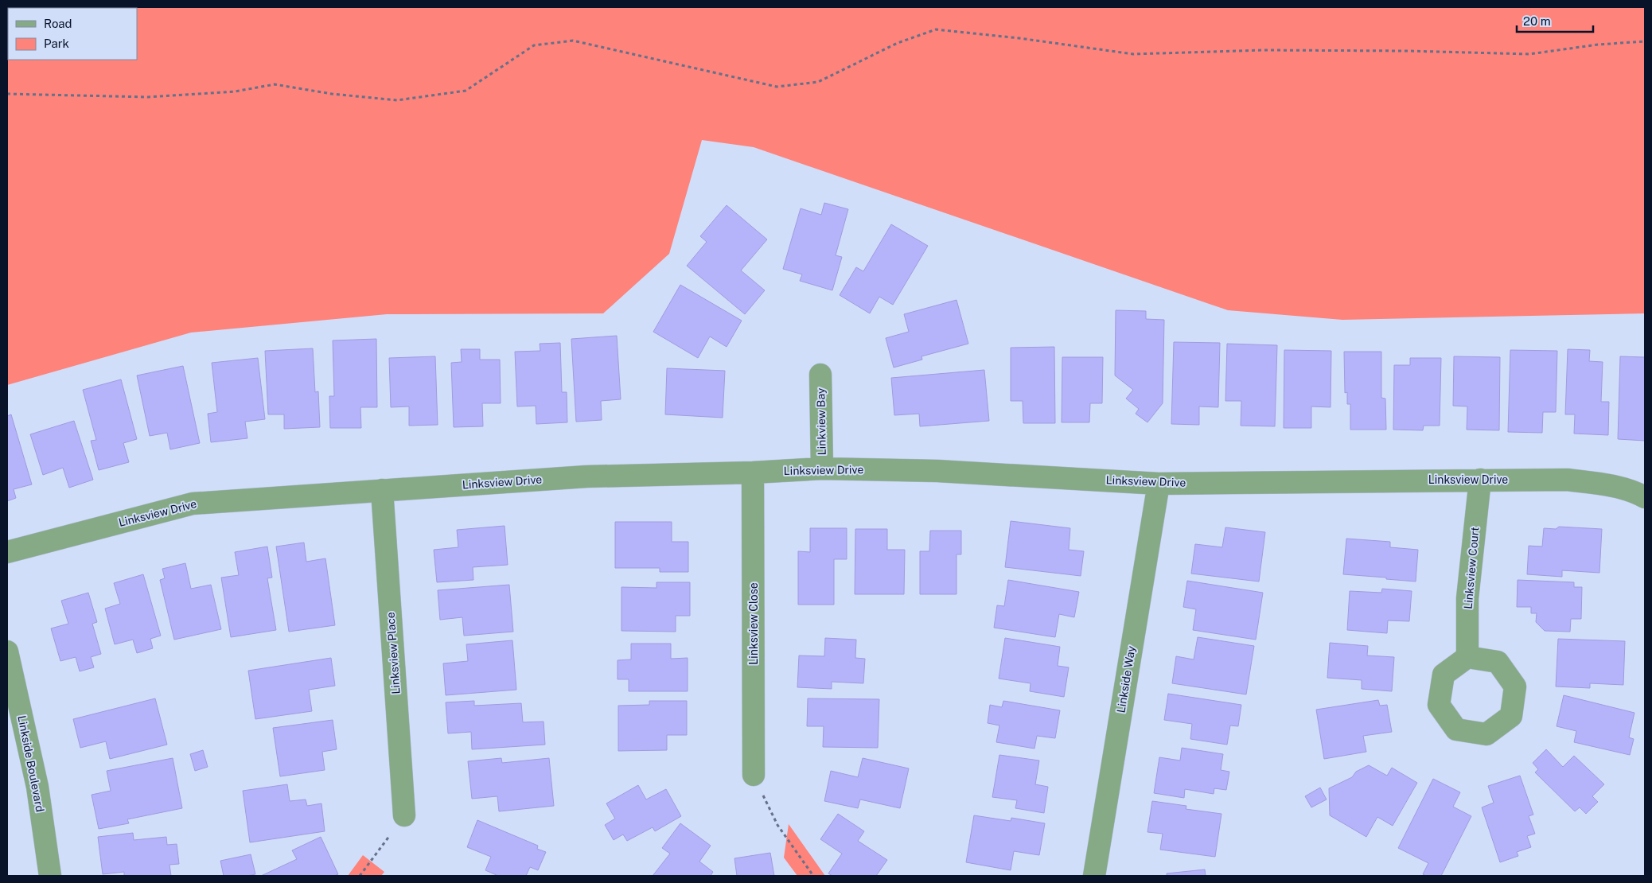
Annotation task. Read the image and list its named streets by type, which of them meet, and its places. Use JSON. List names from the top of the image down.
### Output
{
  "streets": {
    "street": [
      "Linkview Bay",
      "Linksview Drive",
      "Linksview Court",
      "Linksview Close",
      "Linksview Place",
      "Linkside Way",
      "Linkside Boulevard"
    ]
  },
  "crossings": [
    ["Linkview Bay", "Linksview Drive"],
    ["Linksview Drive", "Linksview Court"],
    ["Linksview Drive", "Linksview Close"],
    ["Linksview Drive", "Linksview Place"],
    ["Linksview Drive", "Linkside Way"]
  ],
  "legend": ["Road", "Park"],
  "scale_bar": "20 m"
}
